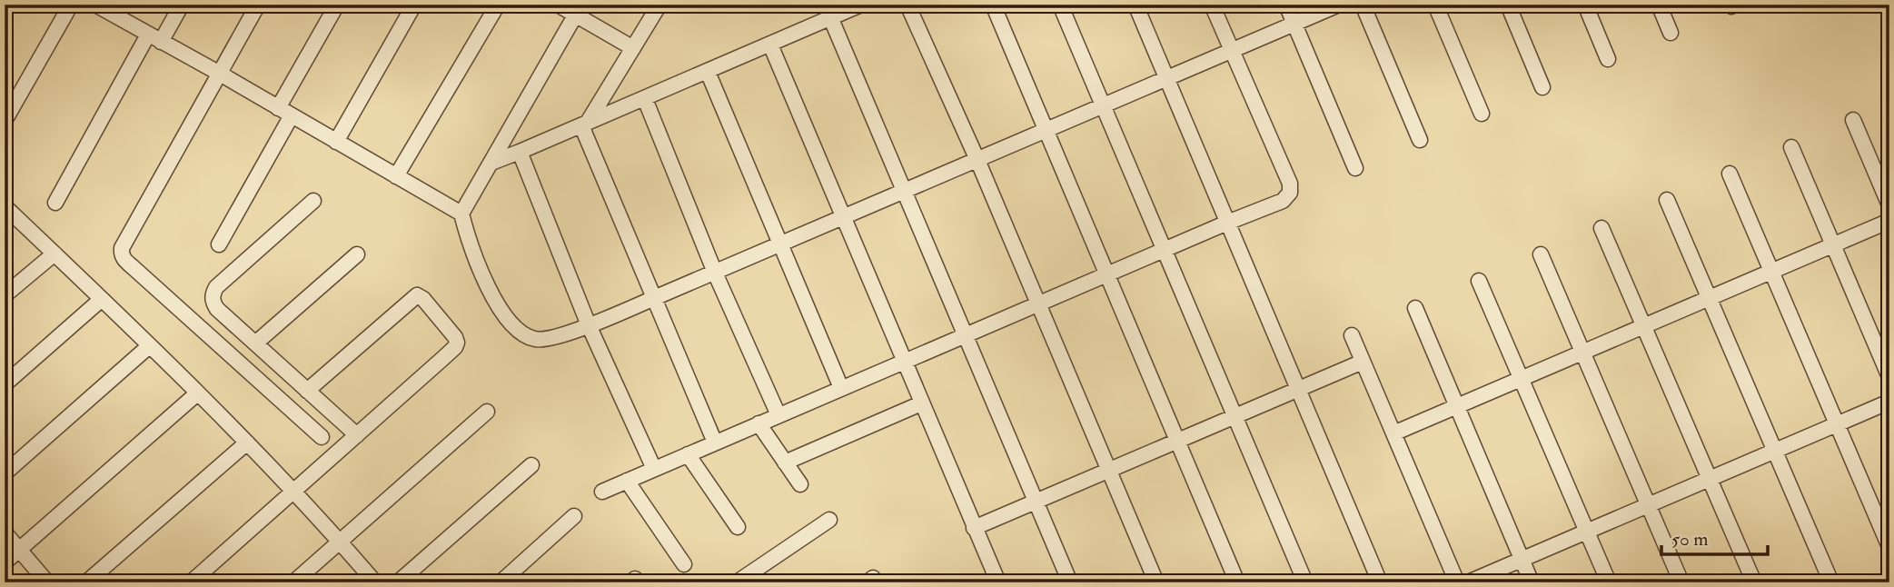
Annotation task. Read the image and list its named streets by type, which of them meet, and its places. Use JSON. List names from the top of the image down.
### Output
{
  "scale_bar": "50 m"
}
